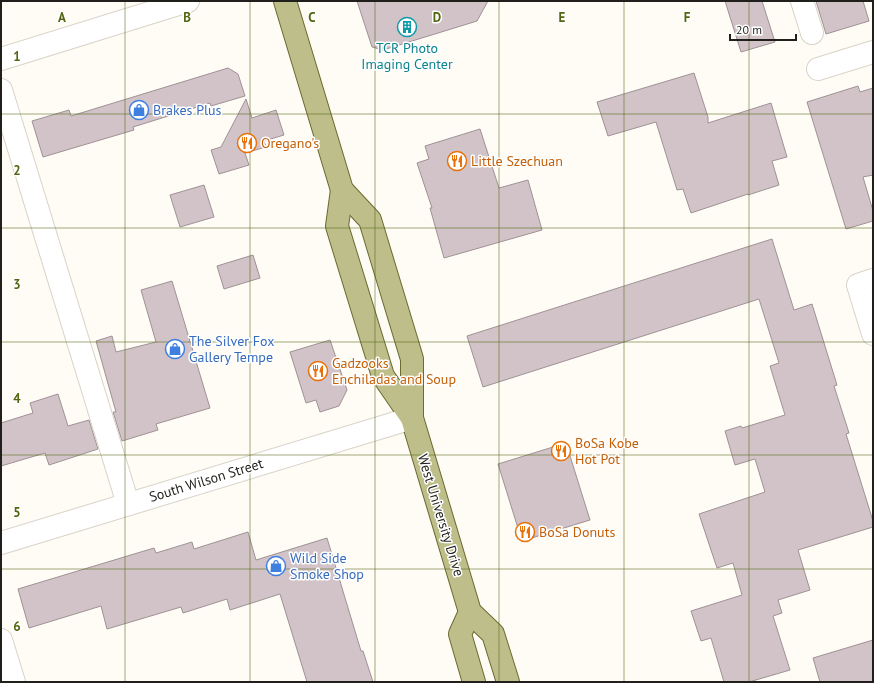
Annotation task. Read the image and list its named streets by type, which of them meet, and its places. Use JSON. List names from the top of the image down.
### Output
{
  "streets": {
    "main road": ["West University Drive"],
    "street": ["South Wilson Street"]
  },
  "crossings": [
    ["South Wilson Street", "West University Drive"]
  ],
  "places": {
    "building": ["TCR Photo Imaging Center"],
    "shop": ["Brakes Plus", "The Silver Fox Gallery Tempe", "Wild Side Smoke Shop"],
    "restaurant": [
      "Oregano's",
      "Little Szechuan",
      "Gadzooks Enchiladas and Soup",
      "BoSa Kobe Hot Pot",
      "BoSa Donuts"
    ]
  },
  "scale_bar": "20 m",
  "grid": {
    "columns": [
      "A",
      "B",
      "C",
      "D",
      "E",
      "F"
    ],
    "rows": [
      "1",
      "2",
      "3",
      "4",
      "5",
      "6"
    ]
  }
}
